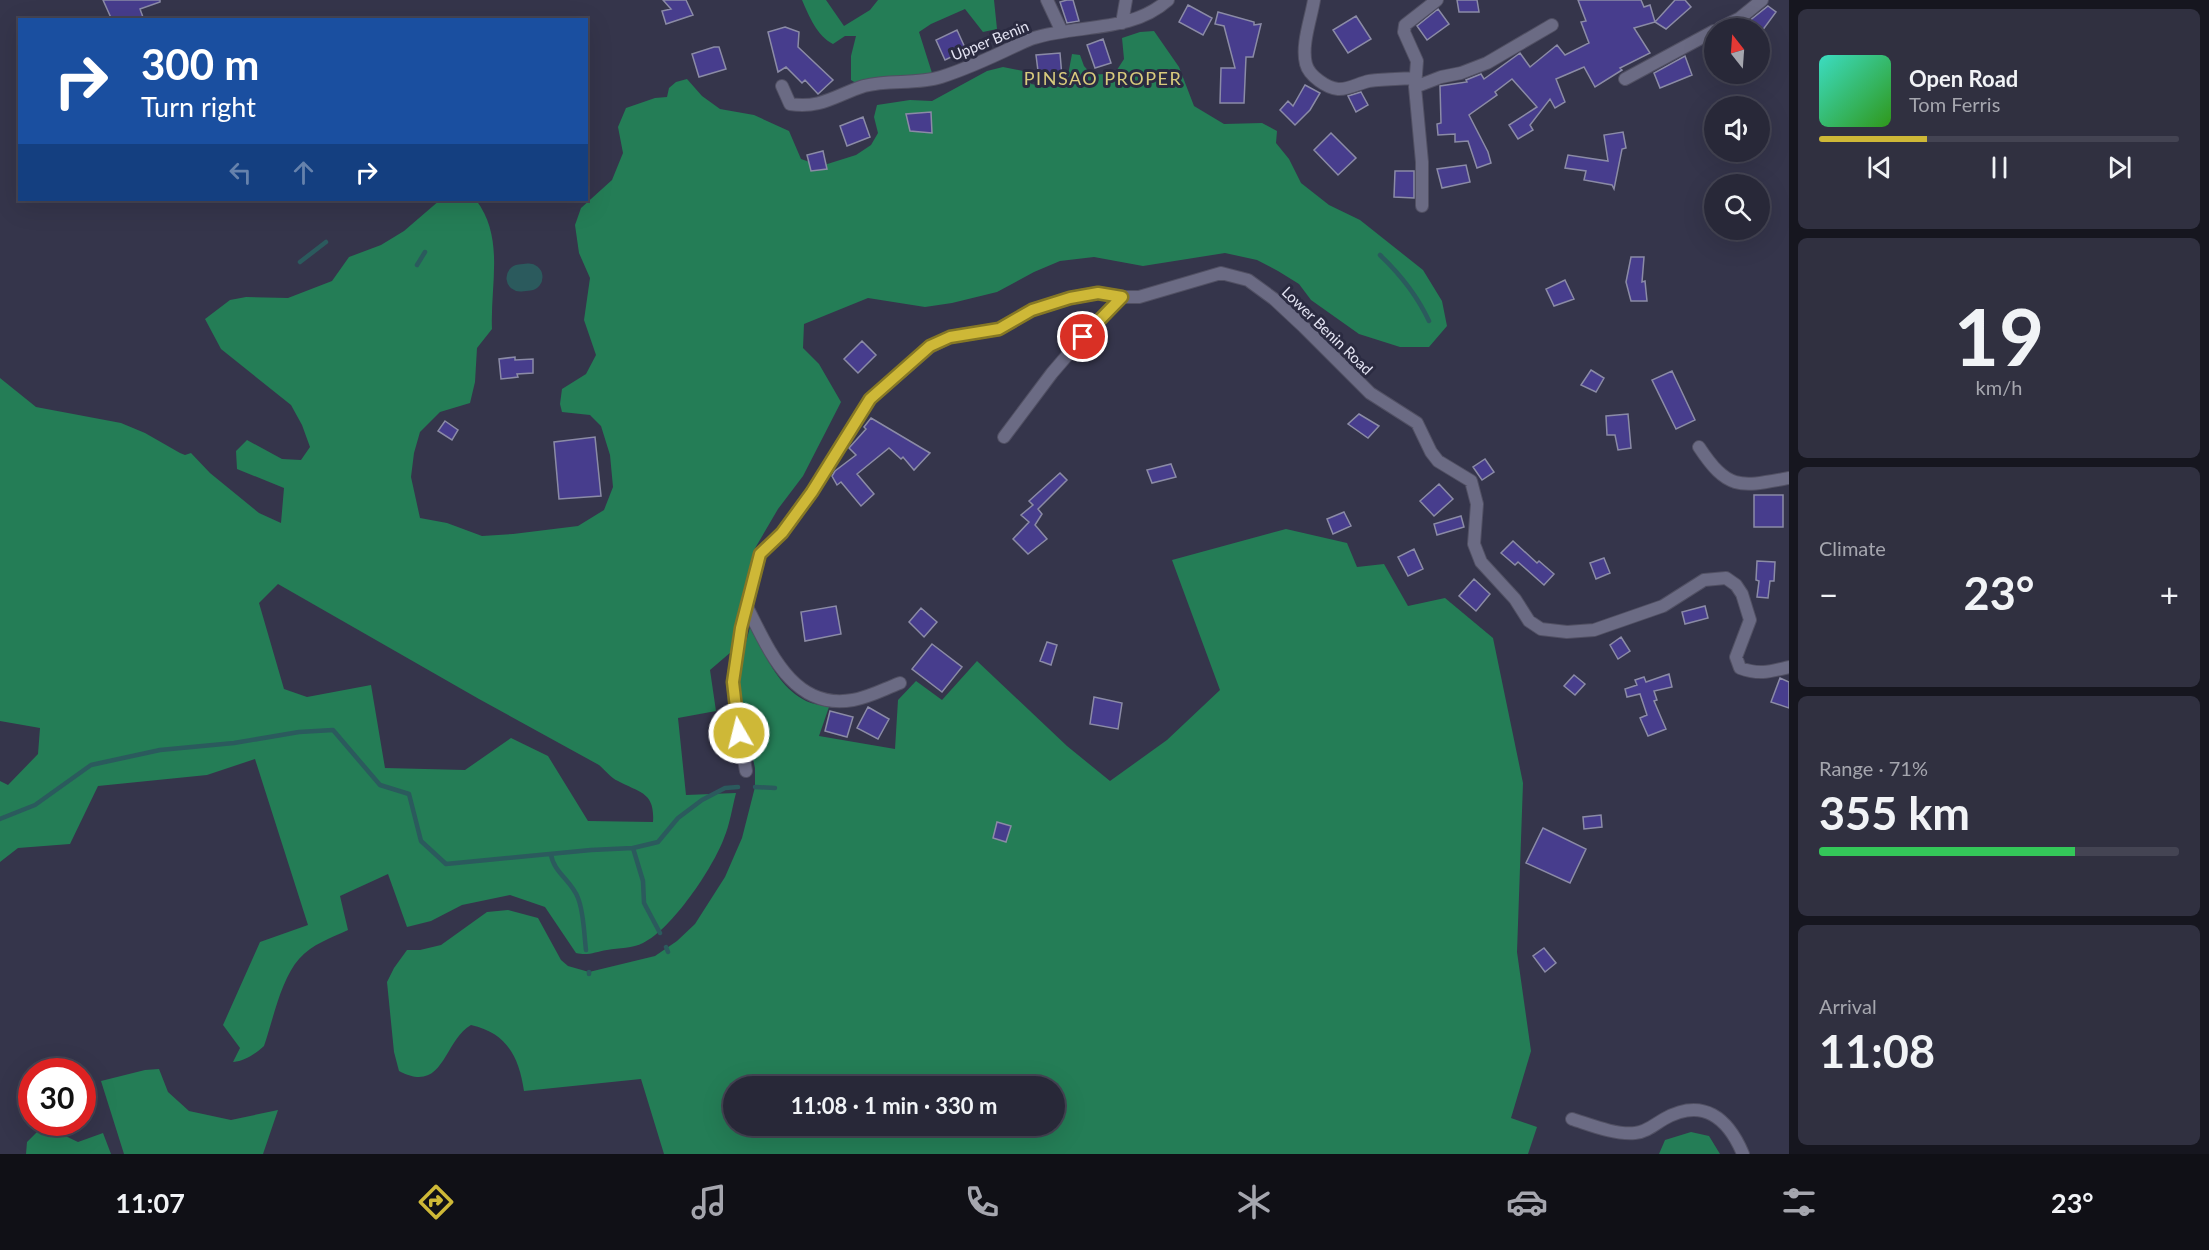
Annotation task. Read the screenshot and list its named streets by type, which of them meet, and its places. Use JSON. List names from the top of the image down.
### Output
{
  "streets": {
    "street": ["Upper Benin", "Lower Benin Road"]
  },
  "districts": ["PINSAO PROPER"],
  "north": "top",
  "page": {
    "turn": ["300 m", "Turn right"],
    "song": ["Open Road", "Tom Ferris"],
    "tile": [
      ["19", "km/h"],
      "Climate",
      ["Range · 71%", "355 km"],
      ["Arrival", "11:08"]
    ],
    "heat": ["−", "23°", "+"],
    "limit": "30",
    "trip": "11:08 · 1 min · 330 m",
    "tabs": ["11:07", "23°"]
  }
}
